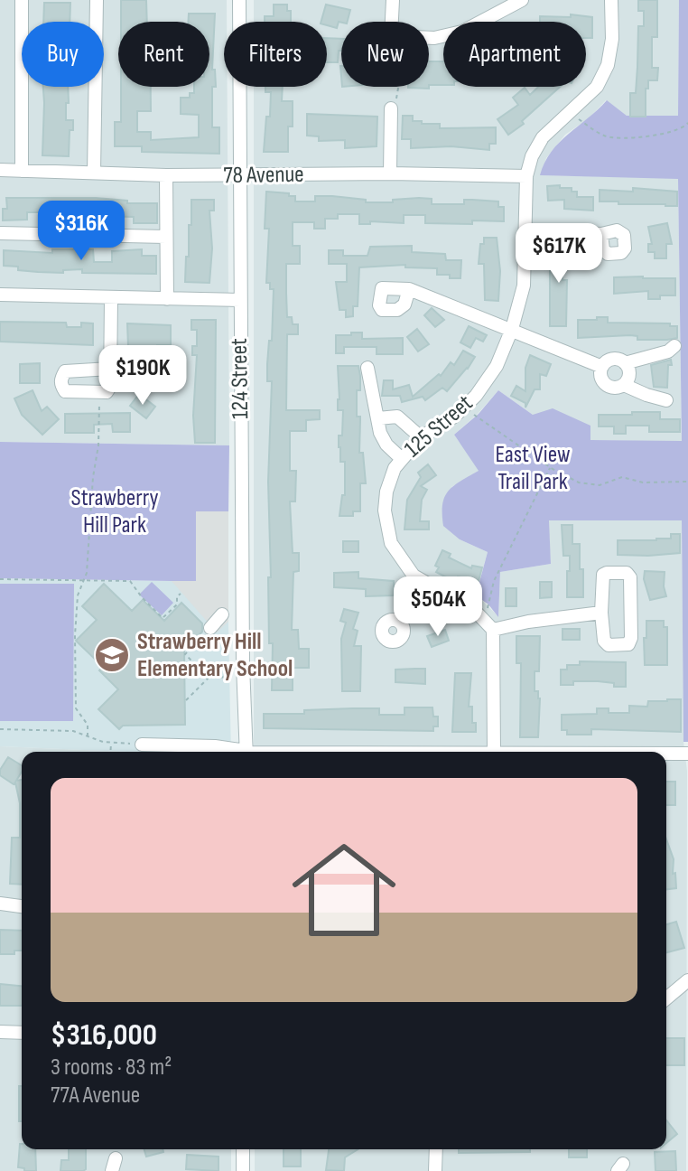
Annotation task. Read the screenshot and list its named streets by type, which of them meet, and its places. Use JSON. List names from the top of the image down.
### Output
{
  "streets": {
    "street": ["78 Avenue", "124 Street", "125 Street"]
  },
  "crossings": [
    ["78 Avenue", "124 Street"],
    ["78 Avenue", "125 Street"]
  ],
  "parks": ["East View Trail Park", "Strawberry Hill Park"],
  "places": {
    "school or university": ["Strawberry Hill Elementary School"]
  },
  "page": {
    "chip": [
      "Buy",
      "Rent",
      "Filters",
      "New",
      "Apartment"
    ],
    "price": [
      "$316K",
      "$617K",
      "$190K",
      "$504K"
    ],
    "list": [
      {
        "name": "$316,000",
        "note": "3 rooms · 83 m² · 77A Avenue"
      }
    ]
  }
}
